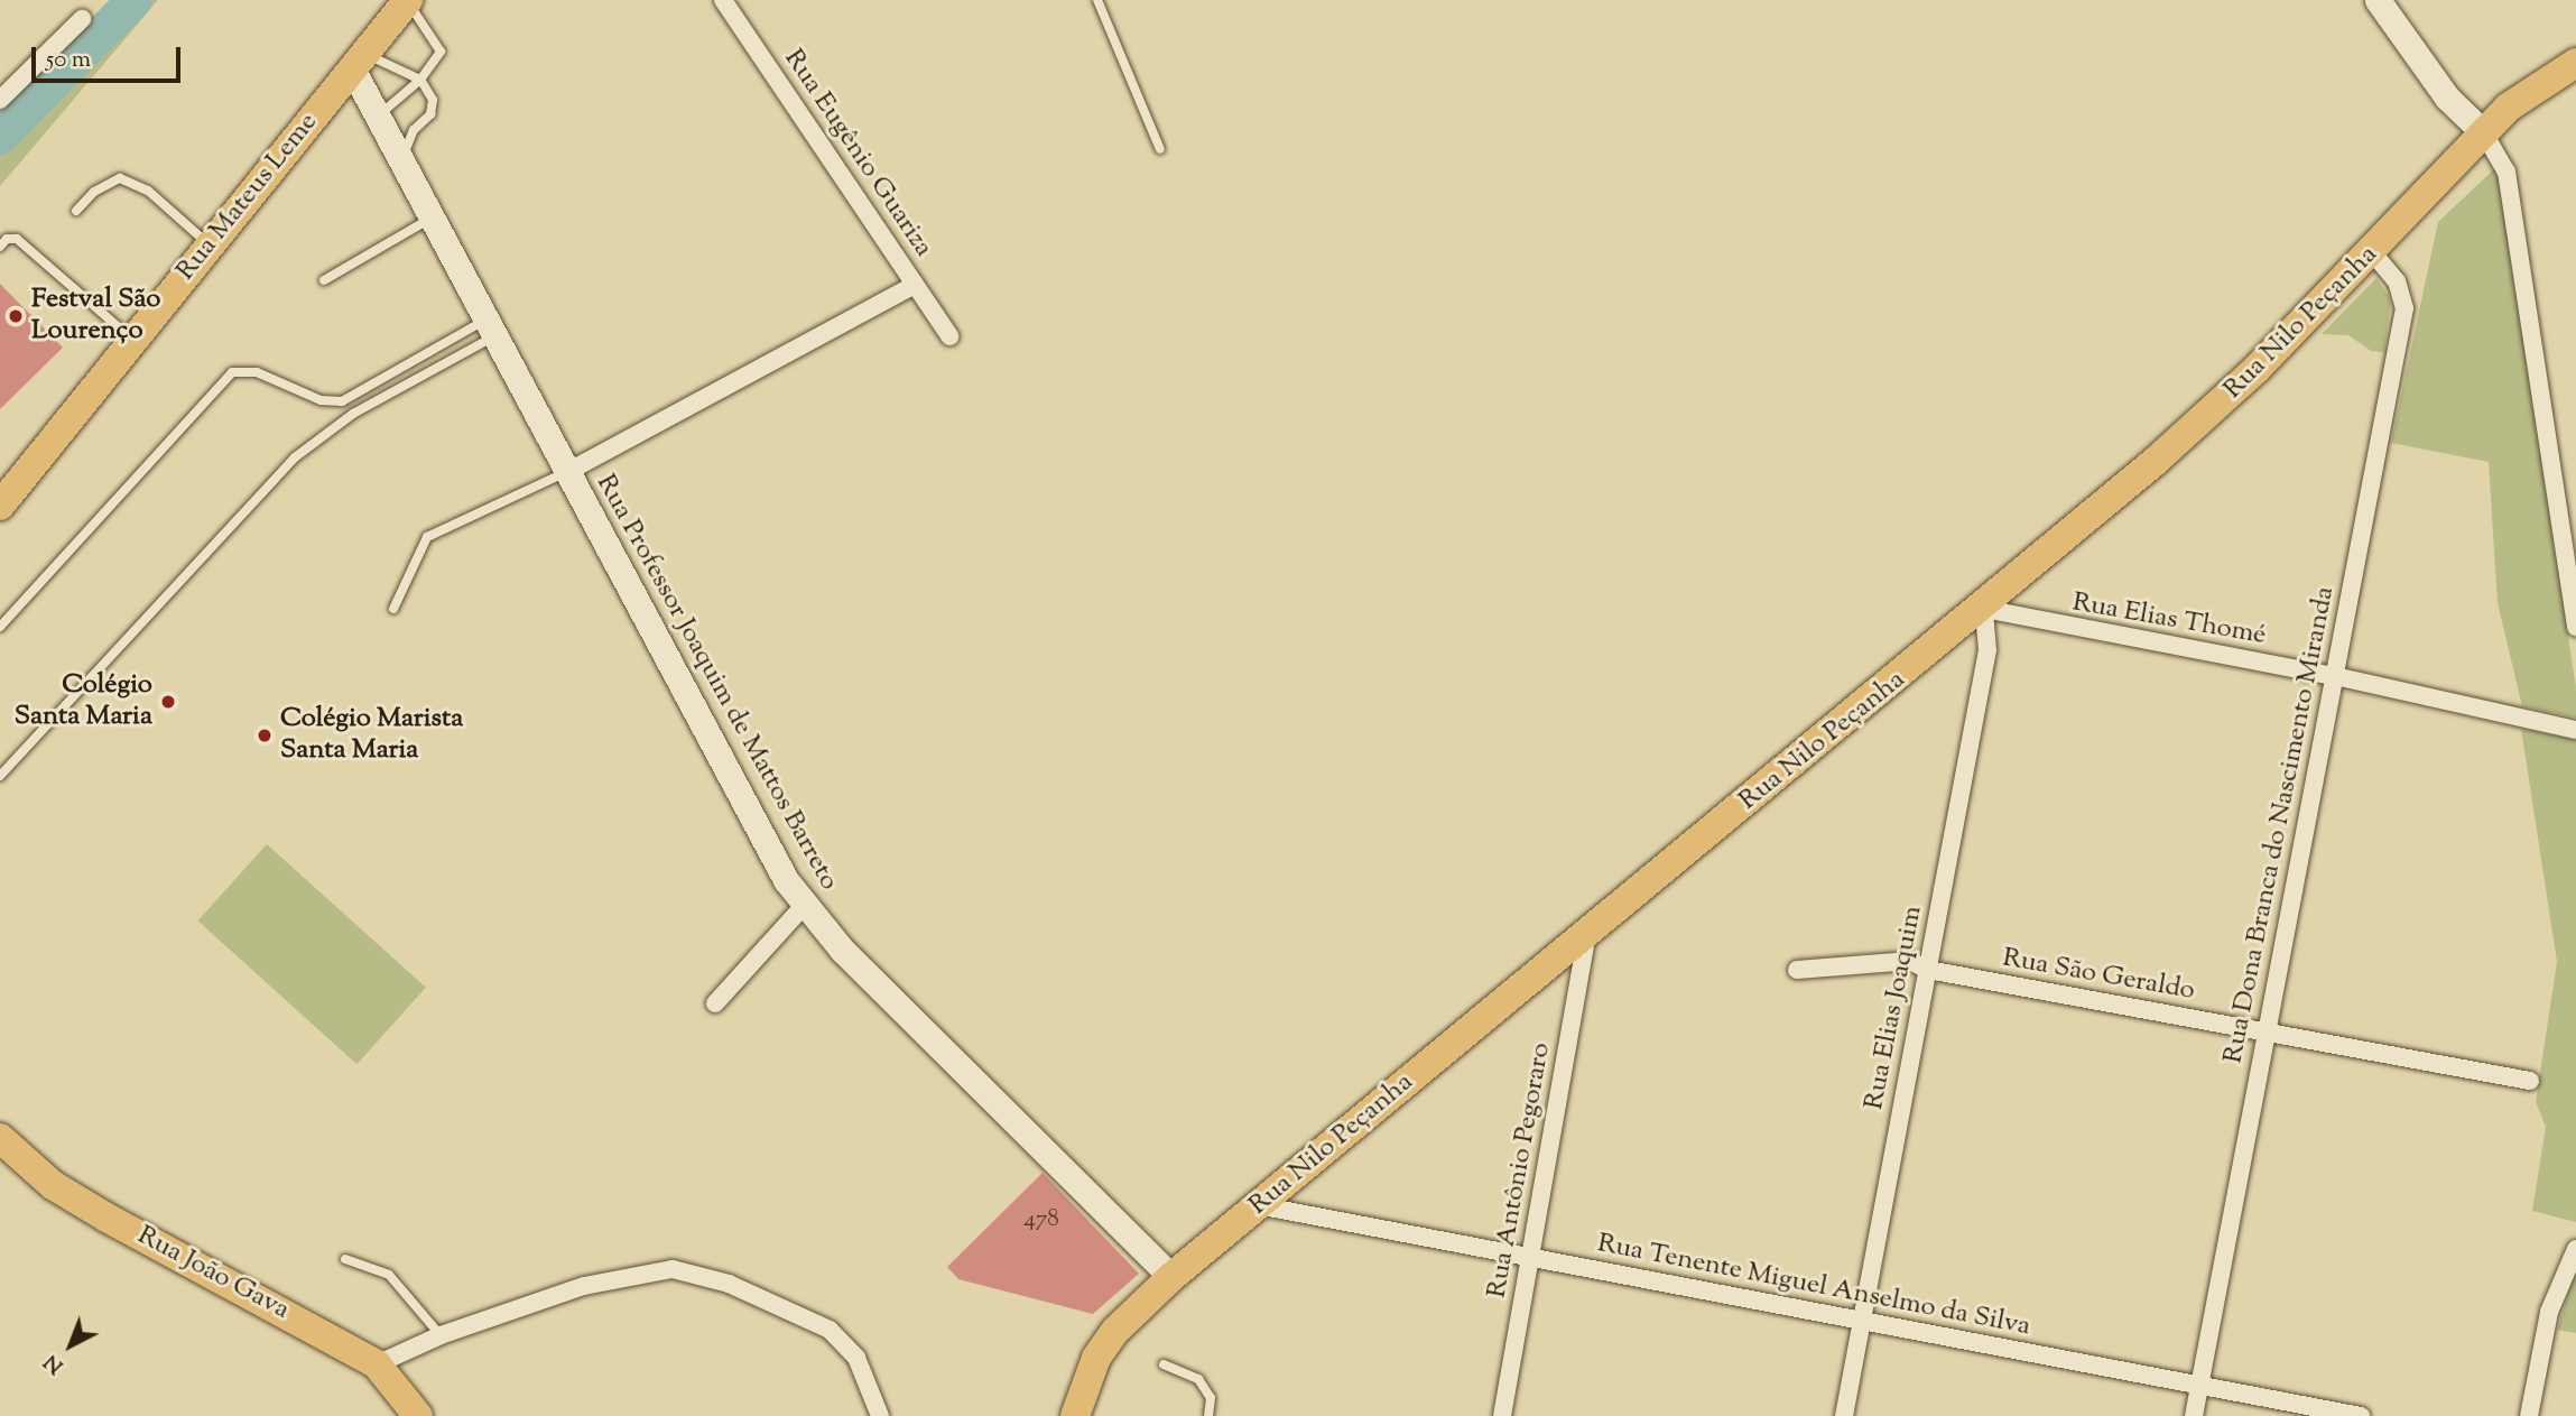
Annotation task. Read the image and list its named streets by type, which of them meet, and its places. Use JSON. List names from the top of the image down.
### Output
{
  "streets": {
    "main road": [
      "Rua Mateus Leme",
      "Rua Nilo Peçanha",
      "Rua Professor Joaquim de Mattos Barreto",
      "Rua João Gava"
    ],
    "street": [
      "Rua Eugênio Guariza",
      "Rua Elias Thomé",
      "Rua Dona Branca do Nascimento Miranda",
      "Rua São Geraldo",
      "Rua Elias Joaquim",
      "Rua Antônio Pegoraro",
      "Rua Tenente Miguel Anselmo da Silva"
    ]
  },
  "crossings": [
    ["Rua Mateus Leme", "Rua Professor Joaquim de Mattos Barreto"],
    ["Rua Nilo Peçanha", "Rua Elias Thomé"],
    ["Rua Nilo Peçanha", "Rua Professor Joaquim de Mattos Barreto"],
    ["Rua Nilo Peçanha", "Rua Dona Branca do Nascimento Miranda"],
    ["Rua Nilo Peçanha", "Rua Elias Joaquim"],
    ["Rua Nilo Peçanha", "Rua Antônio Pegoraro"],
    ["Rua Nilo Peçanha", "Rua Tenente Miguel Anselmo da Silva"],
    ["Rua Elias Thomé", "Rua Dona Branca do Nascimento Miranda"],
    ["Rua Elias Thomé", "Rua Elias Joaquim"],
    ["Rua Dona Branca do Nascimento Miranda", "Rua São Geraldo"],
    ["Rua Dona Branca do Nascimento Miranda", "Rua Tenente Miguel Anselmo da Silva"],
    ["Rua São Geraldo", "Rua Elias Joaquim"],
    ["Rua Elias Joaquim", "Rua Tenente Miguel Anselmo da Silva"],
    ["Rua Antônio Pegoraro", "Rua Tenente Miguel Anselmo da Silva"]
  ],
  "places": ["Festval São Lourenço", "Colégio Santa Maria", "Colégio Marista Santa Maria"],
  "house_numbers": ["478"],
  "scale_bar": "50 m",
  "north": "bottom left"
}
